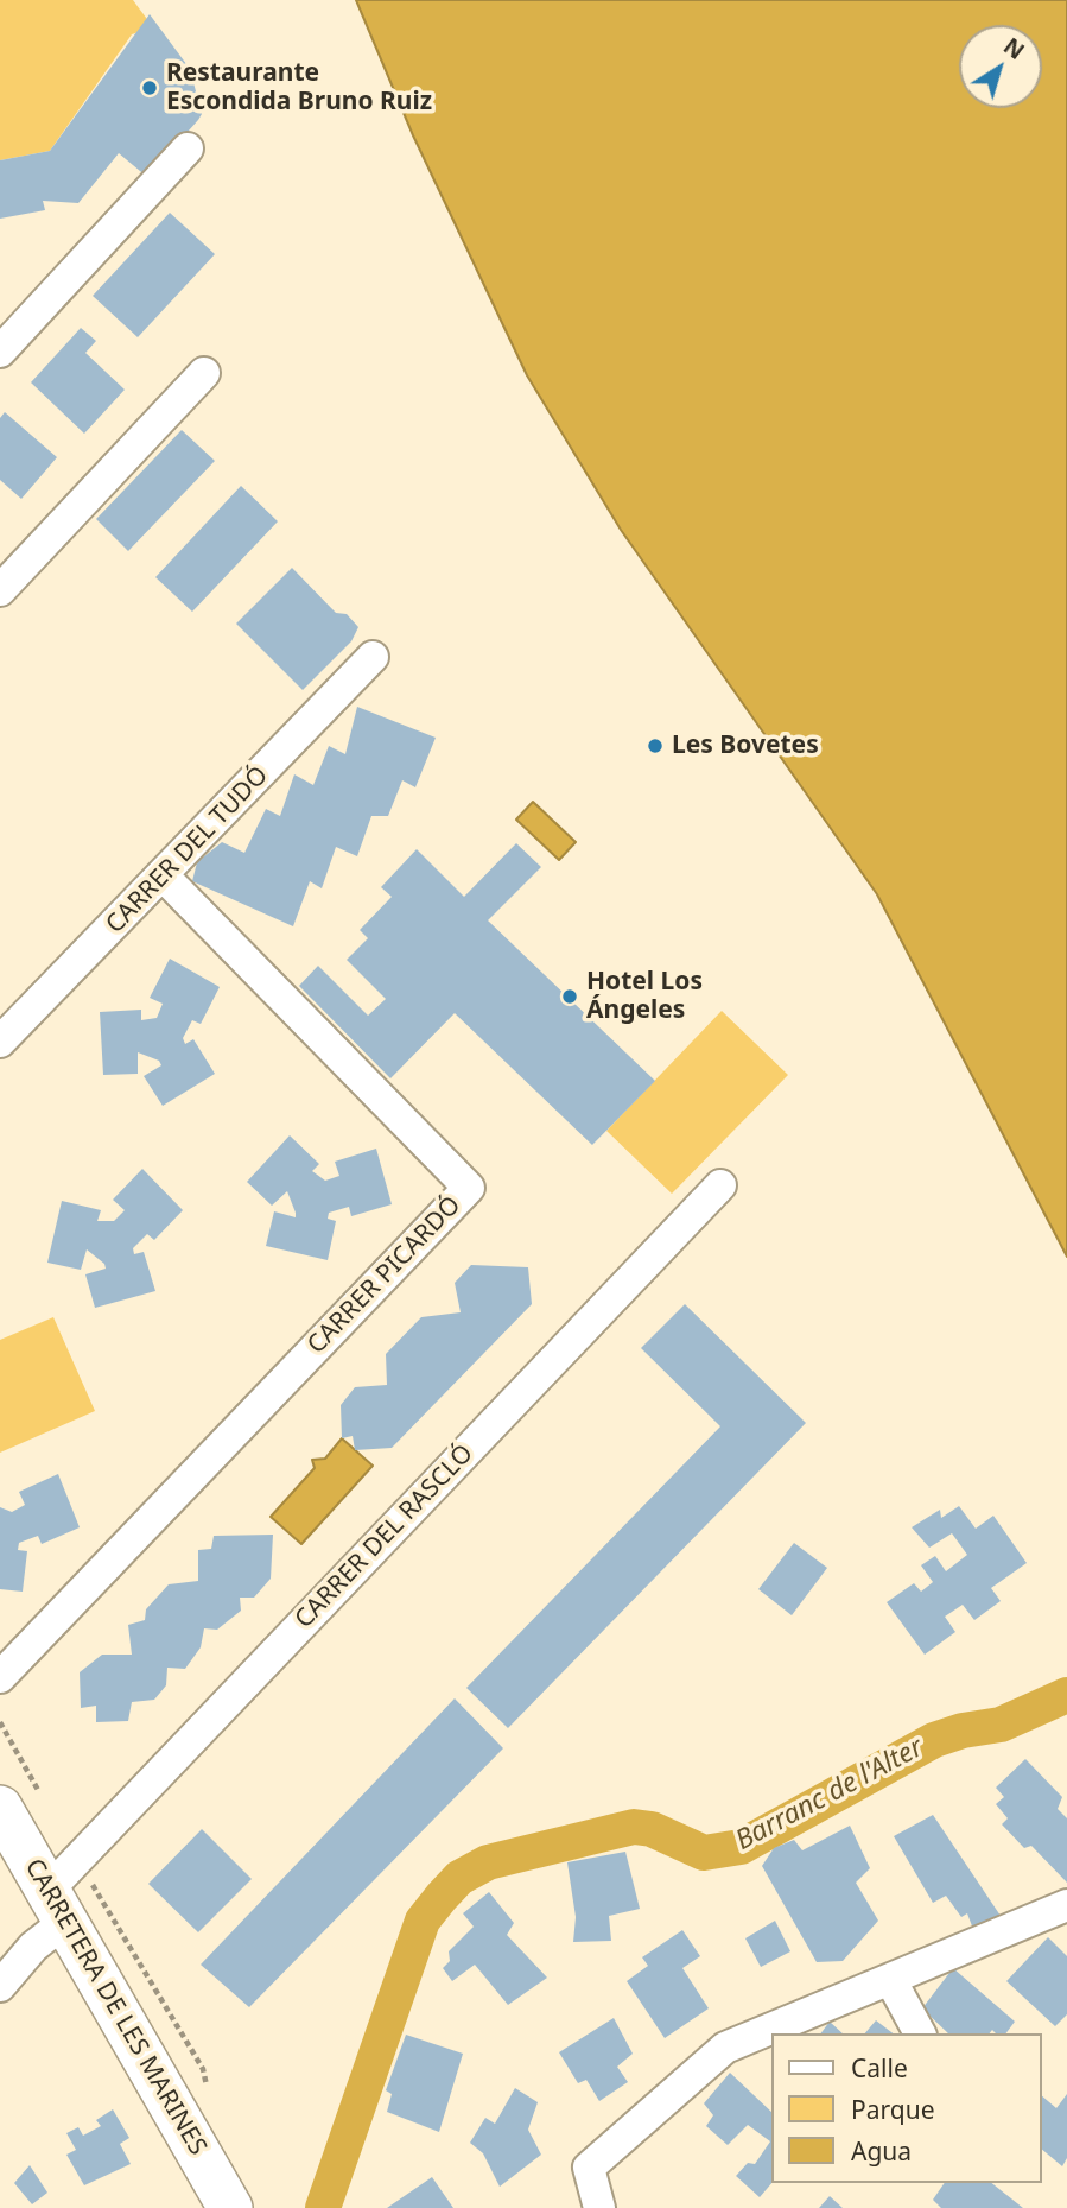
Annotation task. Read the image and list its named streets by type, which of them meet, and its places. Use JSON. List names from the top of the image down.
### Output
{
  "streets": {
    "main road": ["CARRETERA DE LES MARINES"],
    "street": ["CARRER DEL TUDÓ", "CARRER PICARDÓ", "CARRER DEL RASCLÓ"]
  },
  "crossings": [
    ["CARRER DEL TUDÓ", "CARRER PICARDÓ"],
    ["CARRER DEL RASCLÓ", "CARRETERA DE LES MARINES"]
  ],
  "water": ["Barranc de l'Alter"],
  "places": ["Restaurante Escondida Bruno Ruiz", "Les Bovetes", "Hotel Los Ángeles"],
  "legend": ["Calle", "Parque", "Agua"],
  "north": "top right"
}
